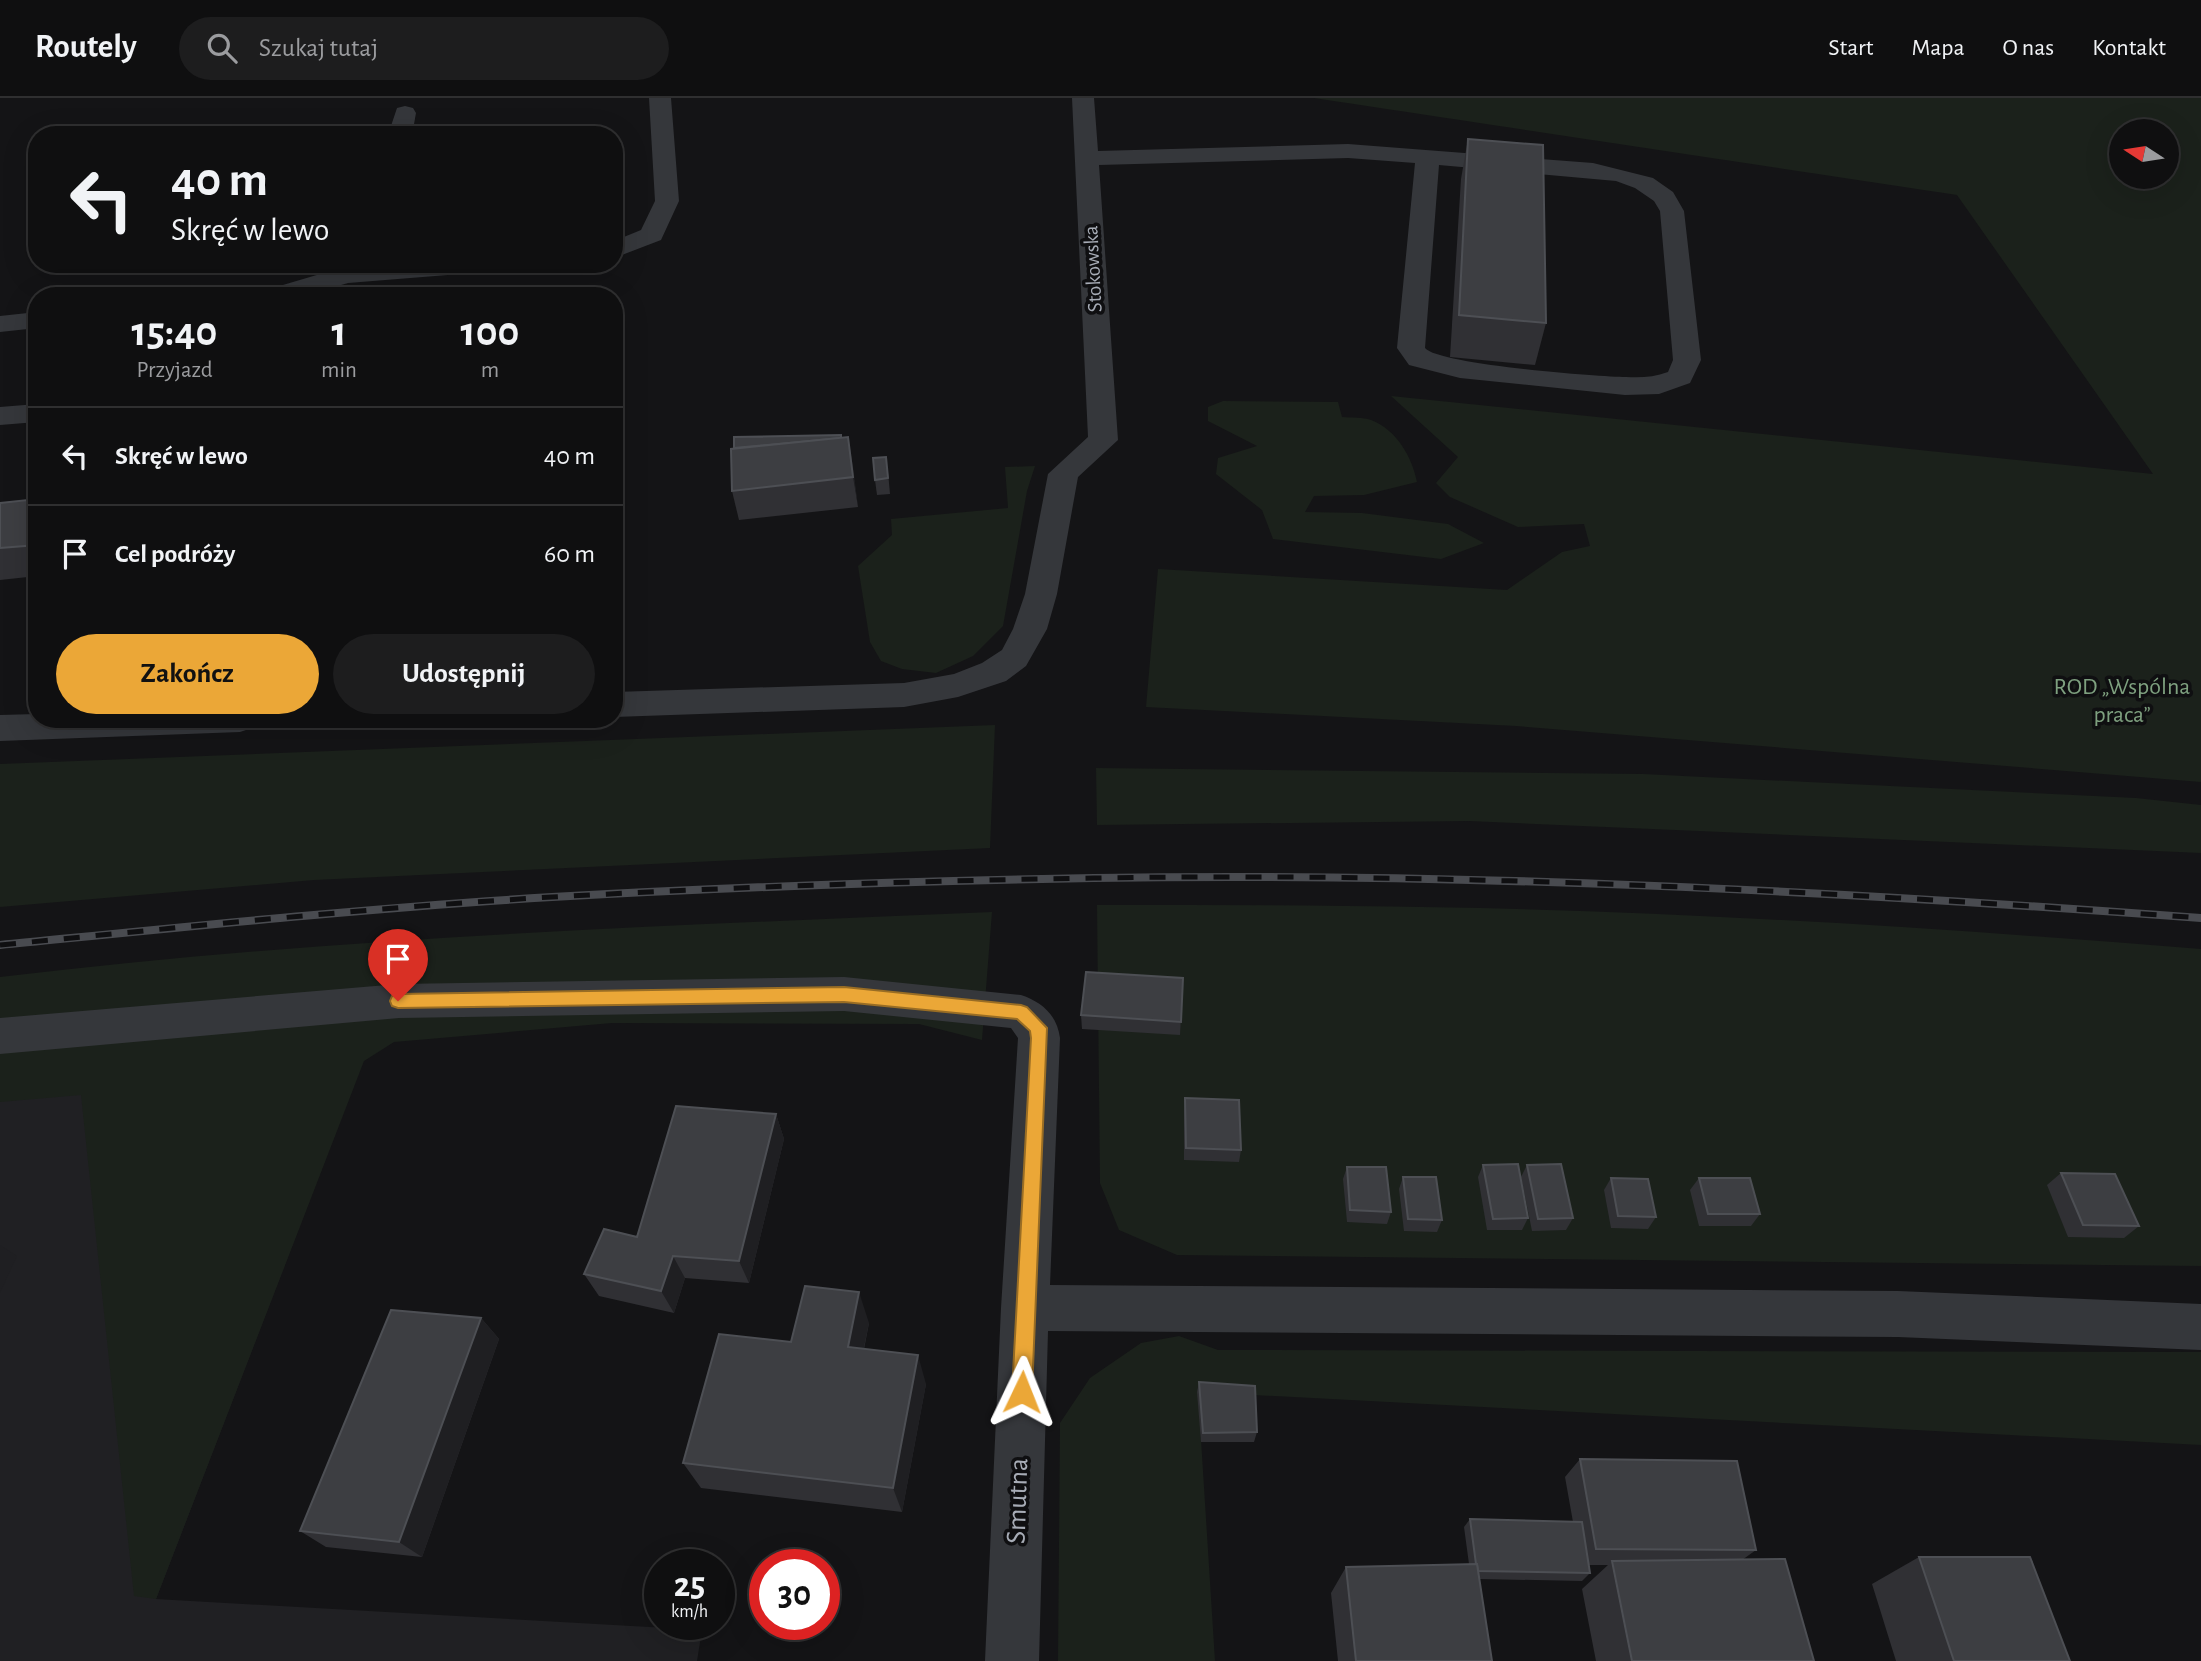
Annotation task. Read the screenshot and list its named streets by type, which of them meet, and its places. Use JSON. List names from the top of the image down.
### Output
{
  "streets": {
    "street": ["Stokowska", "Smutna"]
  },
  "parks": ["ROD „Wspólna praca”"],
  "north": "left",
  "page": {
    "header": "Routely",
    "search": "Szukaj tutaj",
    "nav": [
      "Start",
      "Mapa",
      "O nas",
      "Kontakt"
    ],
    "turn": ["40 m", "Skręć w lewo"],
    "eta": [
      "15:40",
      "Przyjazd",
      "1",
      "min",
      "100",
      "m"
    ],
    "list": [
      {
        "name": "Skręć w lewo",
        "value": "40 m"
      },
      {
        "name": "Cel podróży",
        "value": "60 m"
      }
    ],
    "buttons": ["Zakończ", "Udostępnij"],
    "speed": "25 km/h",
    "limit": "30"
  }
}
